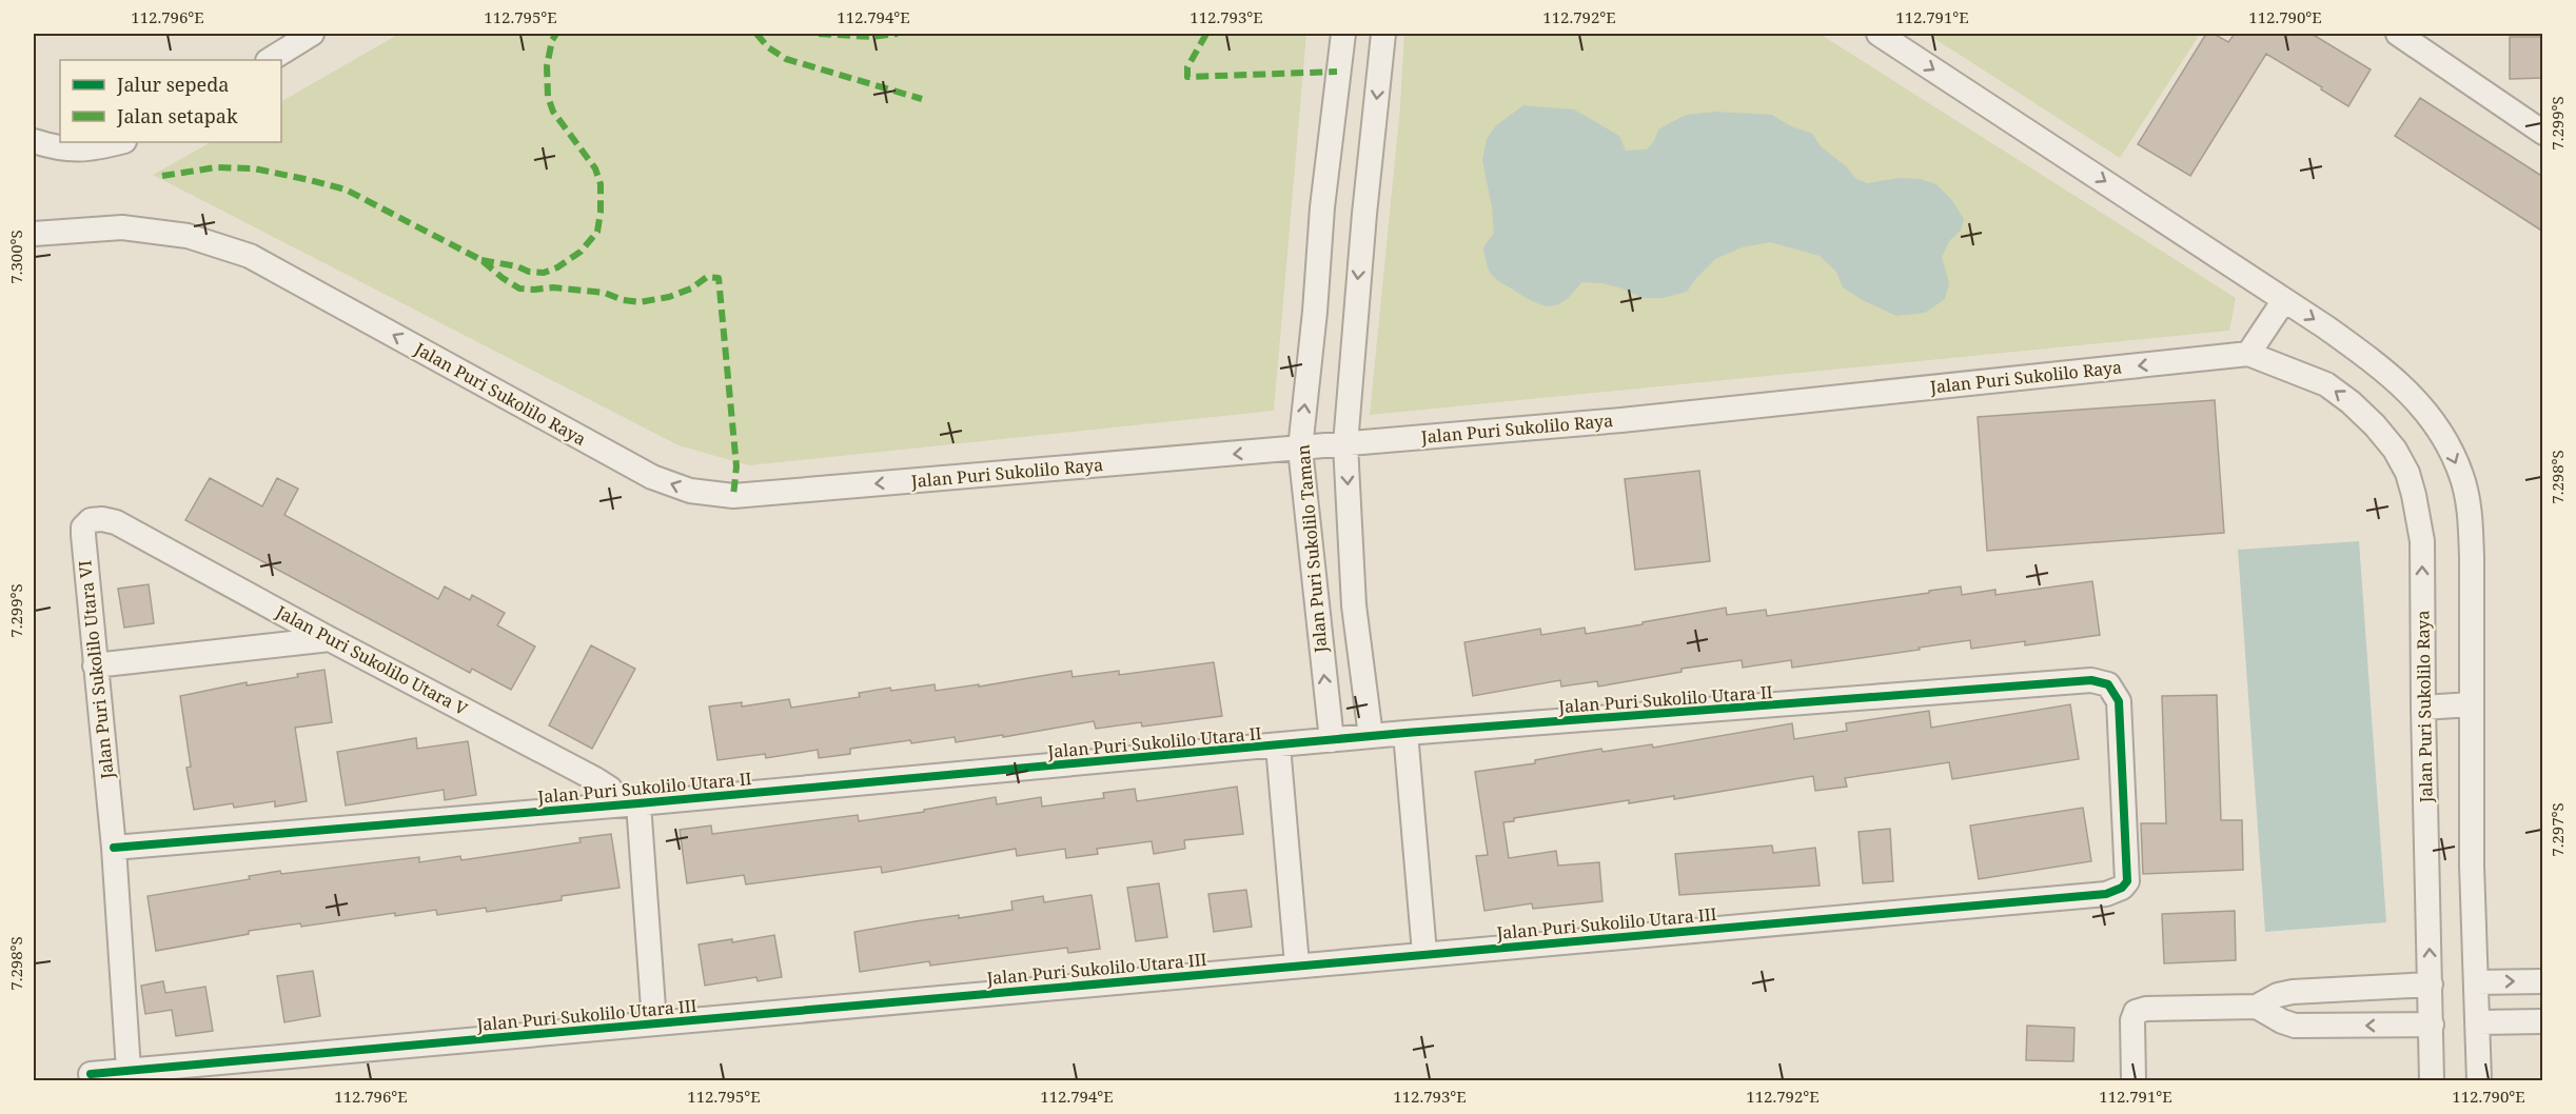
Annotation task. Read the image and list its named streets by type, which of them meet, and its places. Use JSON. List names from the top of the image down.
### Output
{
  "streets": {
    "street": [
      "Jalan Puri Sukolilo Raya",
      "Jalan Puri Sukolilo Taman",
      "Jalan Puri Sukolilo Utara V",
      "Jalan Puri Sukolilo Utara VI",
      "Jalan Puri Sukolilo Utara II",
      "Jalan Puri Sukolilo Utara III"
    ]
  },
  "crossings": [
    ["Jalan Puri Sukolilo Raya", "Jalan Puri Sukolilo Taman"],
    ["Jalan Puri Sukolilo Taman", "Jalan Puri Sukolilo Utara II"],
    ["Jalan Puri Sukolilo Utara V", "Jalan Puri Sukolilo Utara VI"],
    ["Jalan Puri Sukolilo Utara V", "Jalan Puri Sukolilo Utara II"],
    ["Jalan Puri Sukolilo Utara VI", "Jalan Puri Sukolilo Utara II"],
    ["Jalan Puri Sukolilo Utara VI", "Jalan Puri Sukolilo Utara III"],
    ["Jalan Puri Sukolilo Utara II", "Jalan Puri Sukolilo Utara III"]
  ],
  "one_way": ["Jalan Puri Sukolilo Raya"],
  "legend": ["Jalur sepeda", "Jalan setapak"],
  "coordinates": [
    "112.796°E",
    "112.795°E",
    "112.794°E",
    "112.793°E",
    "112.792°E",
    "112.791°E",
    "112.790°E",
    "7.299°S",
    "7.300°S",
    "7.298°S",
    "7.297°S"
  ]
}
